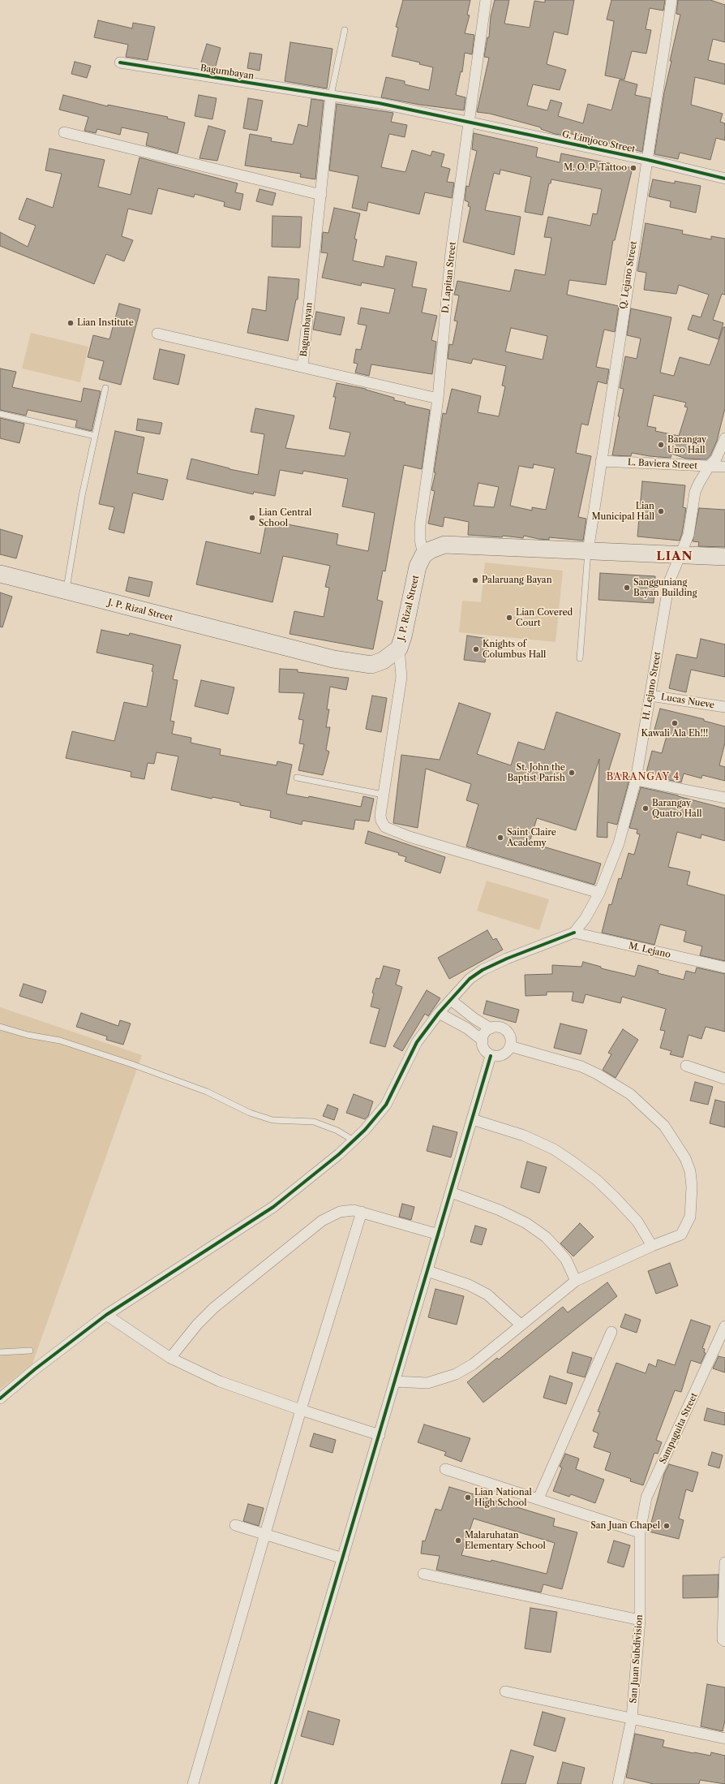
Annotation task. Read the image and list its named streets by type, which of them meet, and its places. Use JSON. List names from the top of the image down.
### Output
{
  "streets": {
    "main road": ["J. P. Rizal Street"],
    "street": [
      "Bagumbayan",
      "G. Limjoco Street",
      "Q. Lejano Street",
      "D. Lapitan Street",
      "L. Baviera Street",
      "H. Lejano Street",
      "Lucas Nueve",
      "M. Lejano",
      "Sampaguita Street",
      "San Juan Subdivision"
    ]
  },
  "crossings": [
    ["Bagumbayan", "G. Limjoco Street"],
    ["Bagumbayan", "D. Lapitan Street"],
    ["G. Limjoco Street", "Q. Lejano Street"],
    ["G. Limjoco Street", "D. Lapitan Street"],
    ["Q. Lejano Street", "L. Baviera Street"],
    ["D. Lapitan Street", "J. P. Rizal Street"],
    ["L. Baviera Street", "H. Lejano Street"],
    ["H. Lejano Street", "Lucas Nueve"],
    ["H. Lejano Street", "M. Lejano"],
    ["Sampaguita Street", "San Juan Subdivision"]
  ],
  "districts": ["LIAN", "BARANGAY 4"],
  "places": [
    "M. O. P. Tattoo",
    "Lian Institute",
    "Barangay Uno Hall",
    "Lian Municipal Hall",
    "Lian Central School",
    "Palaruang Bayan",
    "Sangguniang Bayan Building",
    "Lian Covered Court",
    "Knights of Columbus Hall",
    "Kawali Ala Eh!!!",
    "St. John the Baptist Parish",
    "Barangay Quatro Hall",
    "Saint Claire Academy",
    "Lian National High School",
    "San Juan Chapel",
    "Malaruhatan Elementary School"
  ]
}
